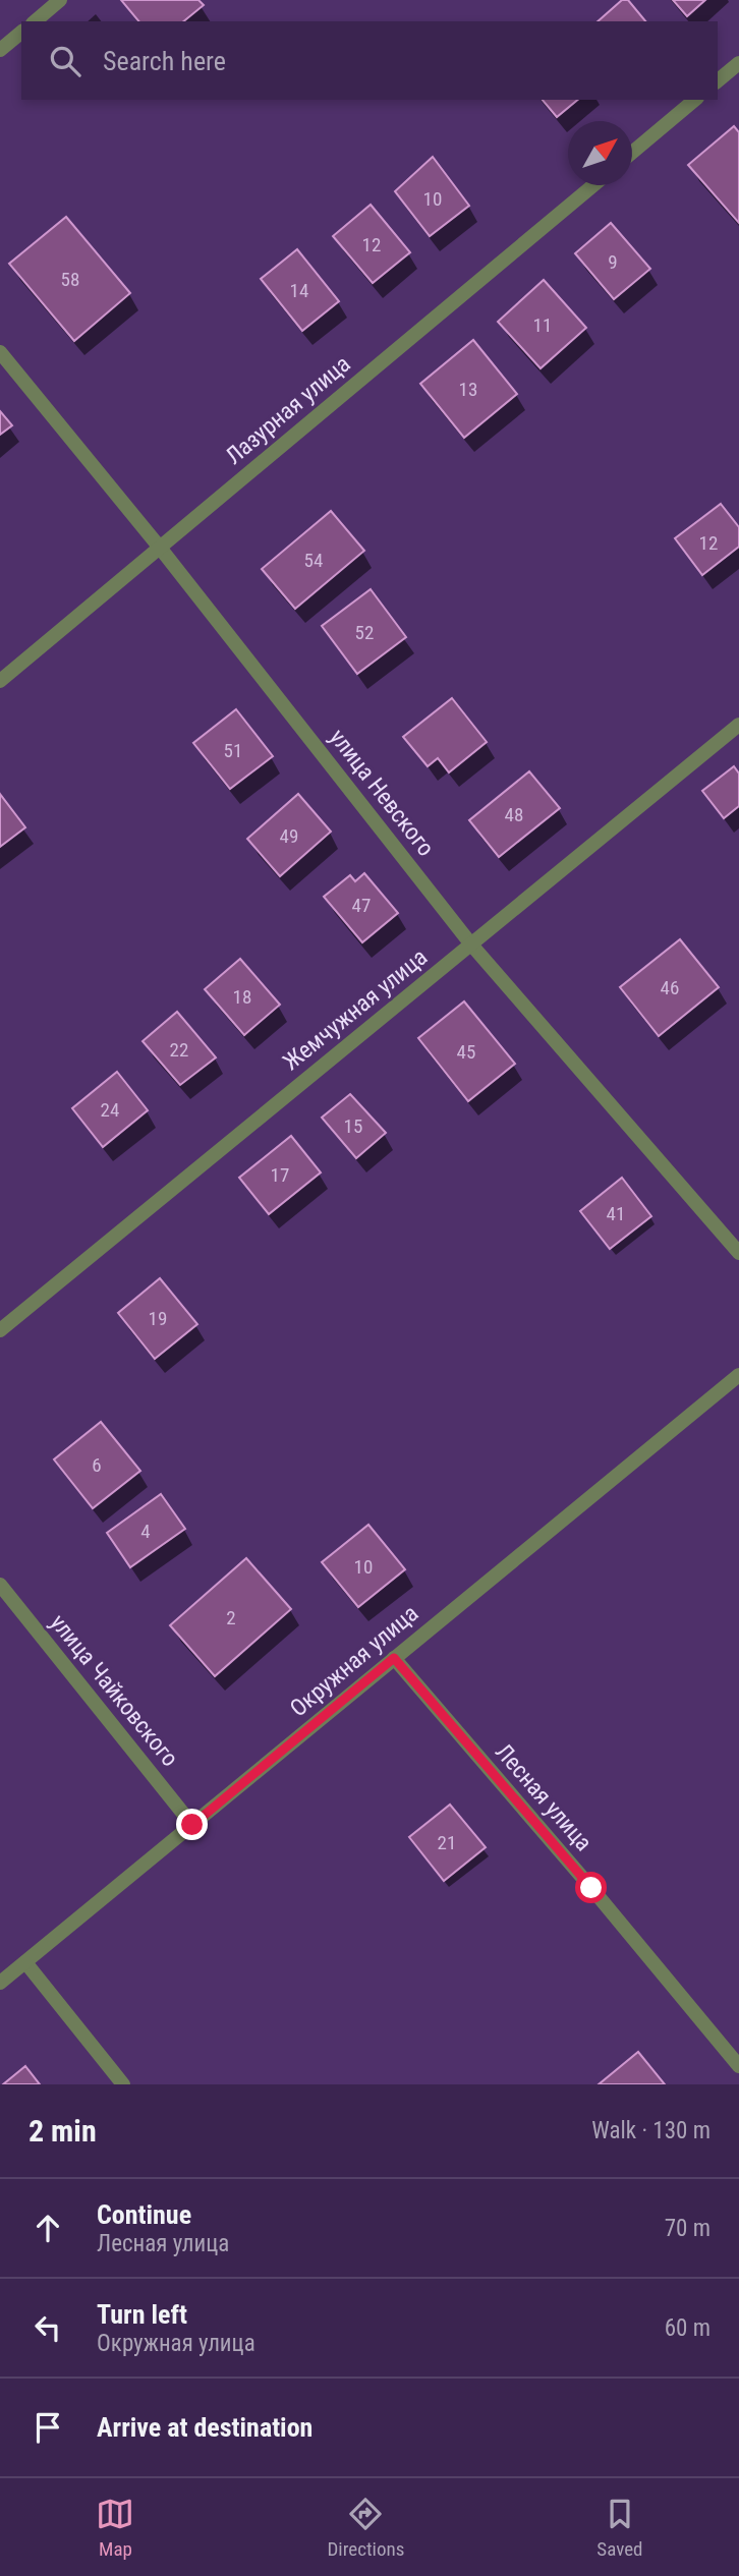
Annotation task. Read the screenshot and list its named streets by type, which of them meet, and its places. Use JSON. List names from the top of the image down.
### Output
{
  "streets": {
    "street": [
      "Лазурная улица",
      "улица Невского",
      "Жемчужная улица",
      "Окружная улица",
      "улица Чайковского",
      "Лесная улица"
    ]
  },
  "crossings": [
    ["Лазурная улица", "улица Невского"],
    ["улица Невского", "Жемчужная улица"],
    ["Окружная улица", "улица Чайковского"],
    ["Окружная улица", "Лесная улица"]
  ],
  "house_numbers": [
    "10",
    "12",
    "9",
    "58",
    "14",
    "11",
    "13",
    "12",
    "54",
    "52",
    "51",
    "48",
    "49",
    "47",
    "46",
    "18",
    "22",
    "45",
    "24",
    "15",
    "17",
    "41",
    "19",
    "6",
    "4",
    "10",
    "2",
    "21"
  ],
  "north": "top right",
  "page": {
    "search": "Search here",
    "heading": ["2 min", "Walk · 130 m"],
    "list": [
      ["Continue", "Лесная улица", "70 m"],
      ["Turn left", "Окружная улица", "60 m"],
      "Arrive at destination"
    ],
    "nav": ["Map", "Directions", "Saved"]
  }
}
